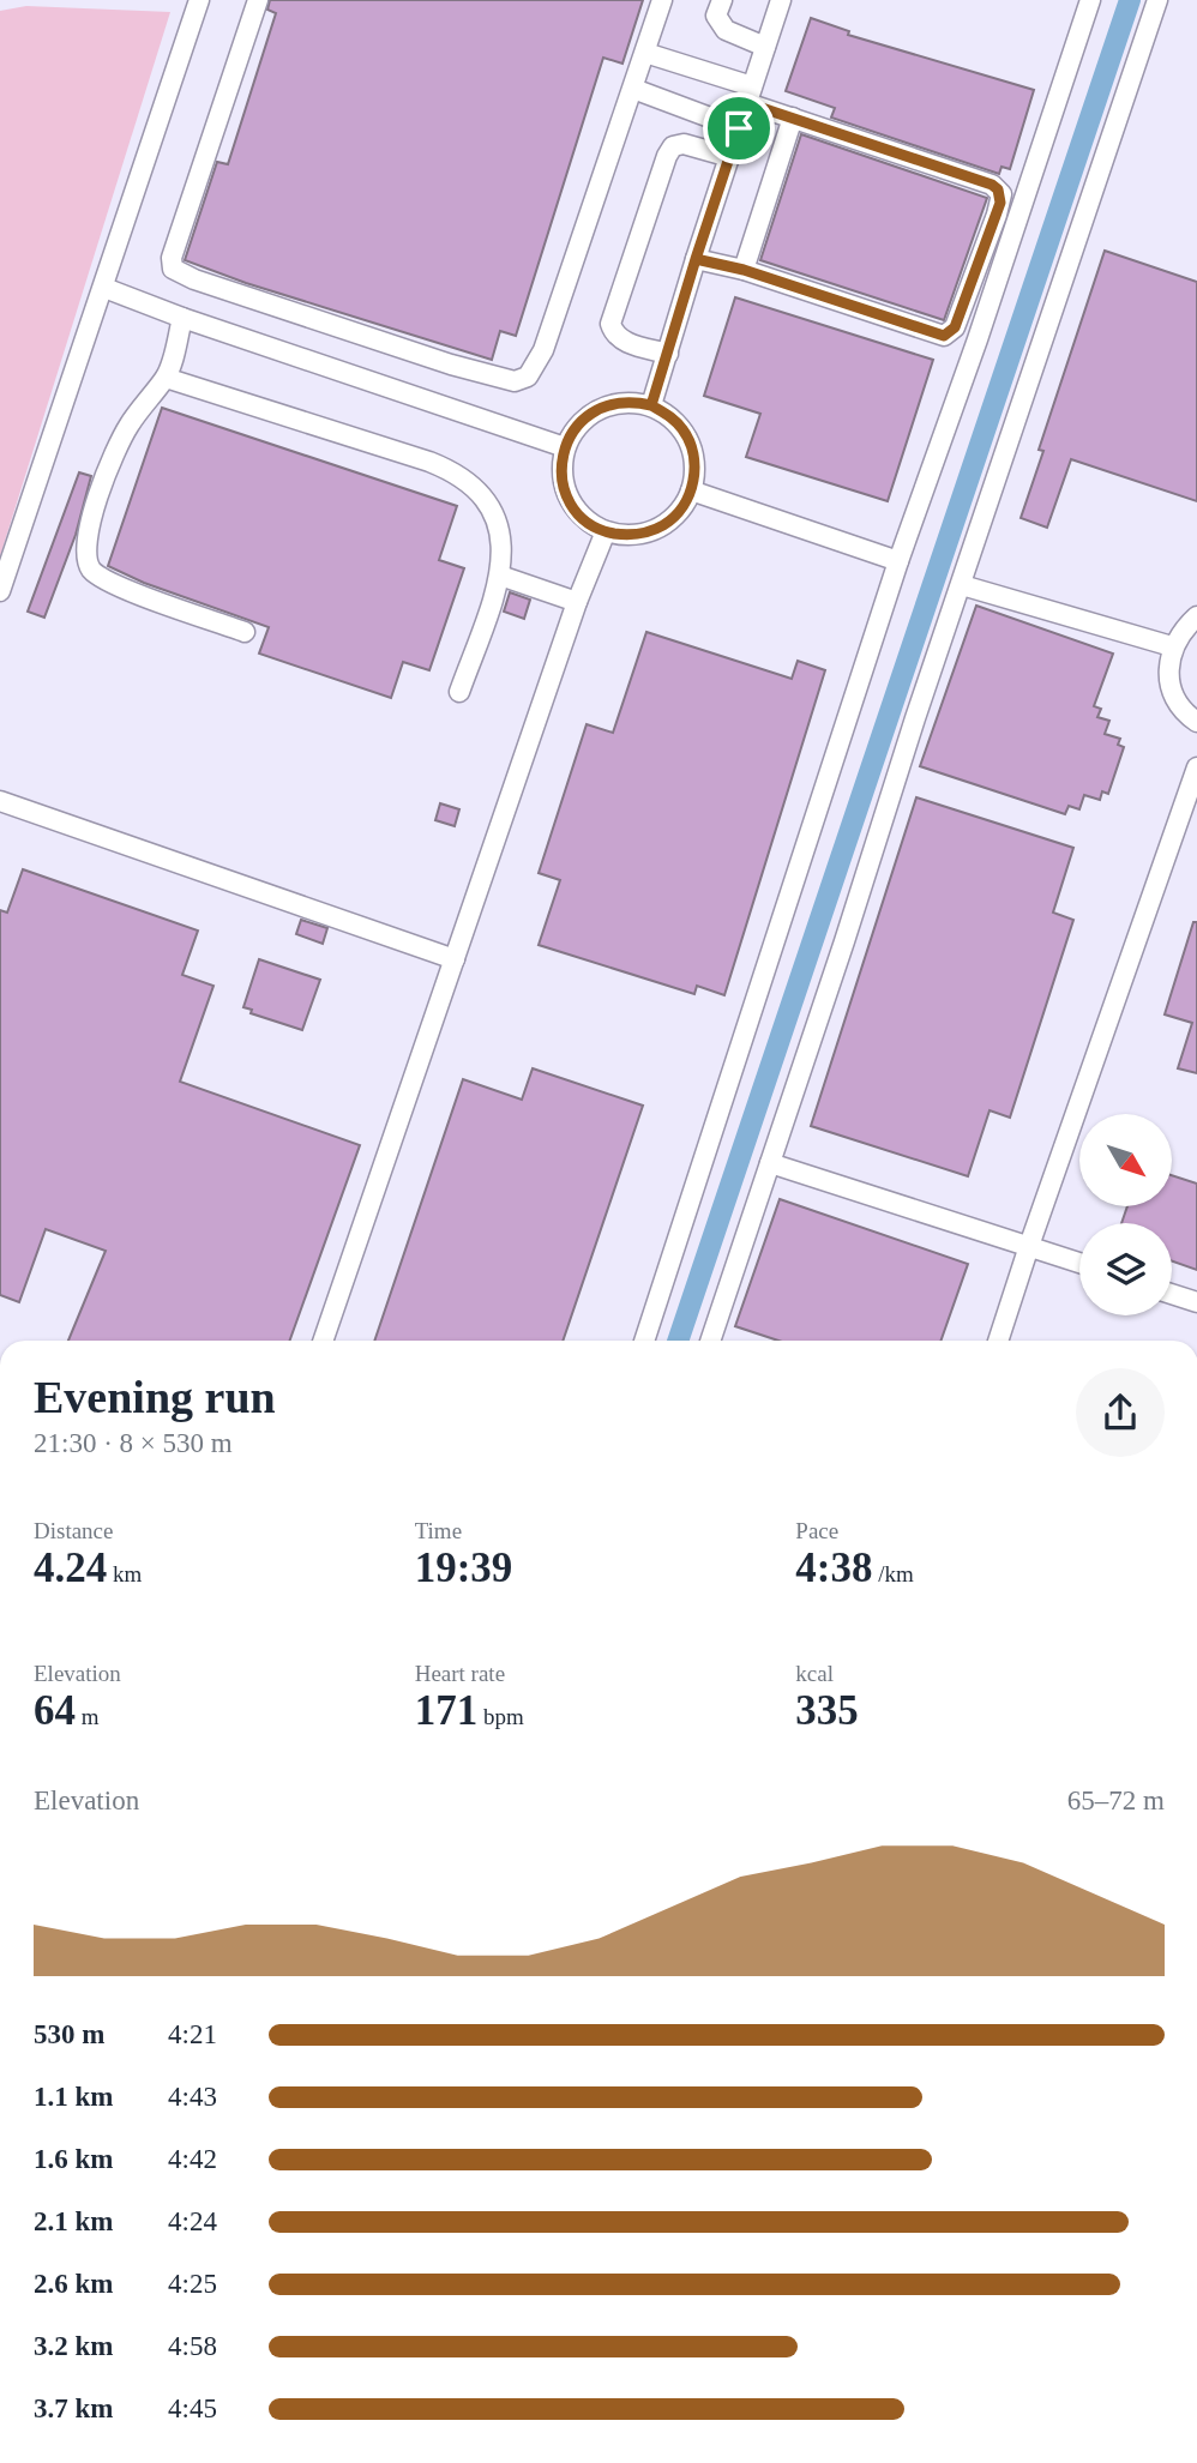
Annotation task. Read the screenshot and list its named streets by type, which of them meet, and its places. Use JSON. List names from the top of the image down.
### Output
{
  "north": "bottom right",
  "page": {
    "heading": ["Evening run", "21:30 · 8 × 530 m"],
    "stats": [
      ["Distance", "4.24 km"],
      ["Time", "19:39"],
      ["Pace", "4:38 /km"],
      ["Elevation", "64 m"],
      ["Heart rate", "171 bpm"],
      ["kcal", "335"]
    ],
    "chart": ["Elevation", "65–72 m"],
    "list": [
      {
        "name": "530 m",
        "note": "4:21"
      },
      {
        "name": "1.1 km",
        "note": "4:43"
      },
      {
        "name": "1.6 km",
        "note": "4:42"
      },
      {
        "name": "2.1 km",
        "note": "4:24"
      },
      {
        "name": "2.6 km",
        "note": "4:25"
      },
      {
        "name": "3.2 km",
        "note": "4:58"
      },
      {
        "name": "3.7 km",
        "note": "4:45"
      }
    ]
  }
}
